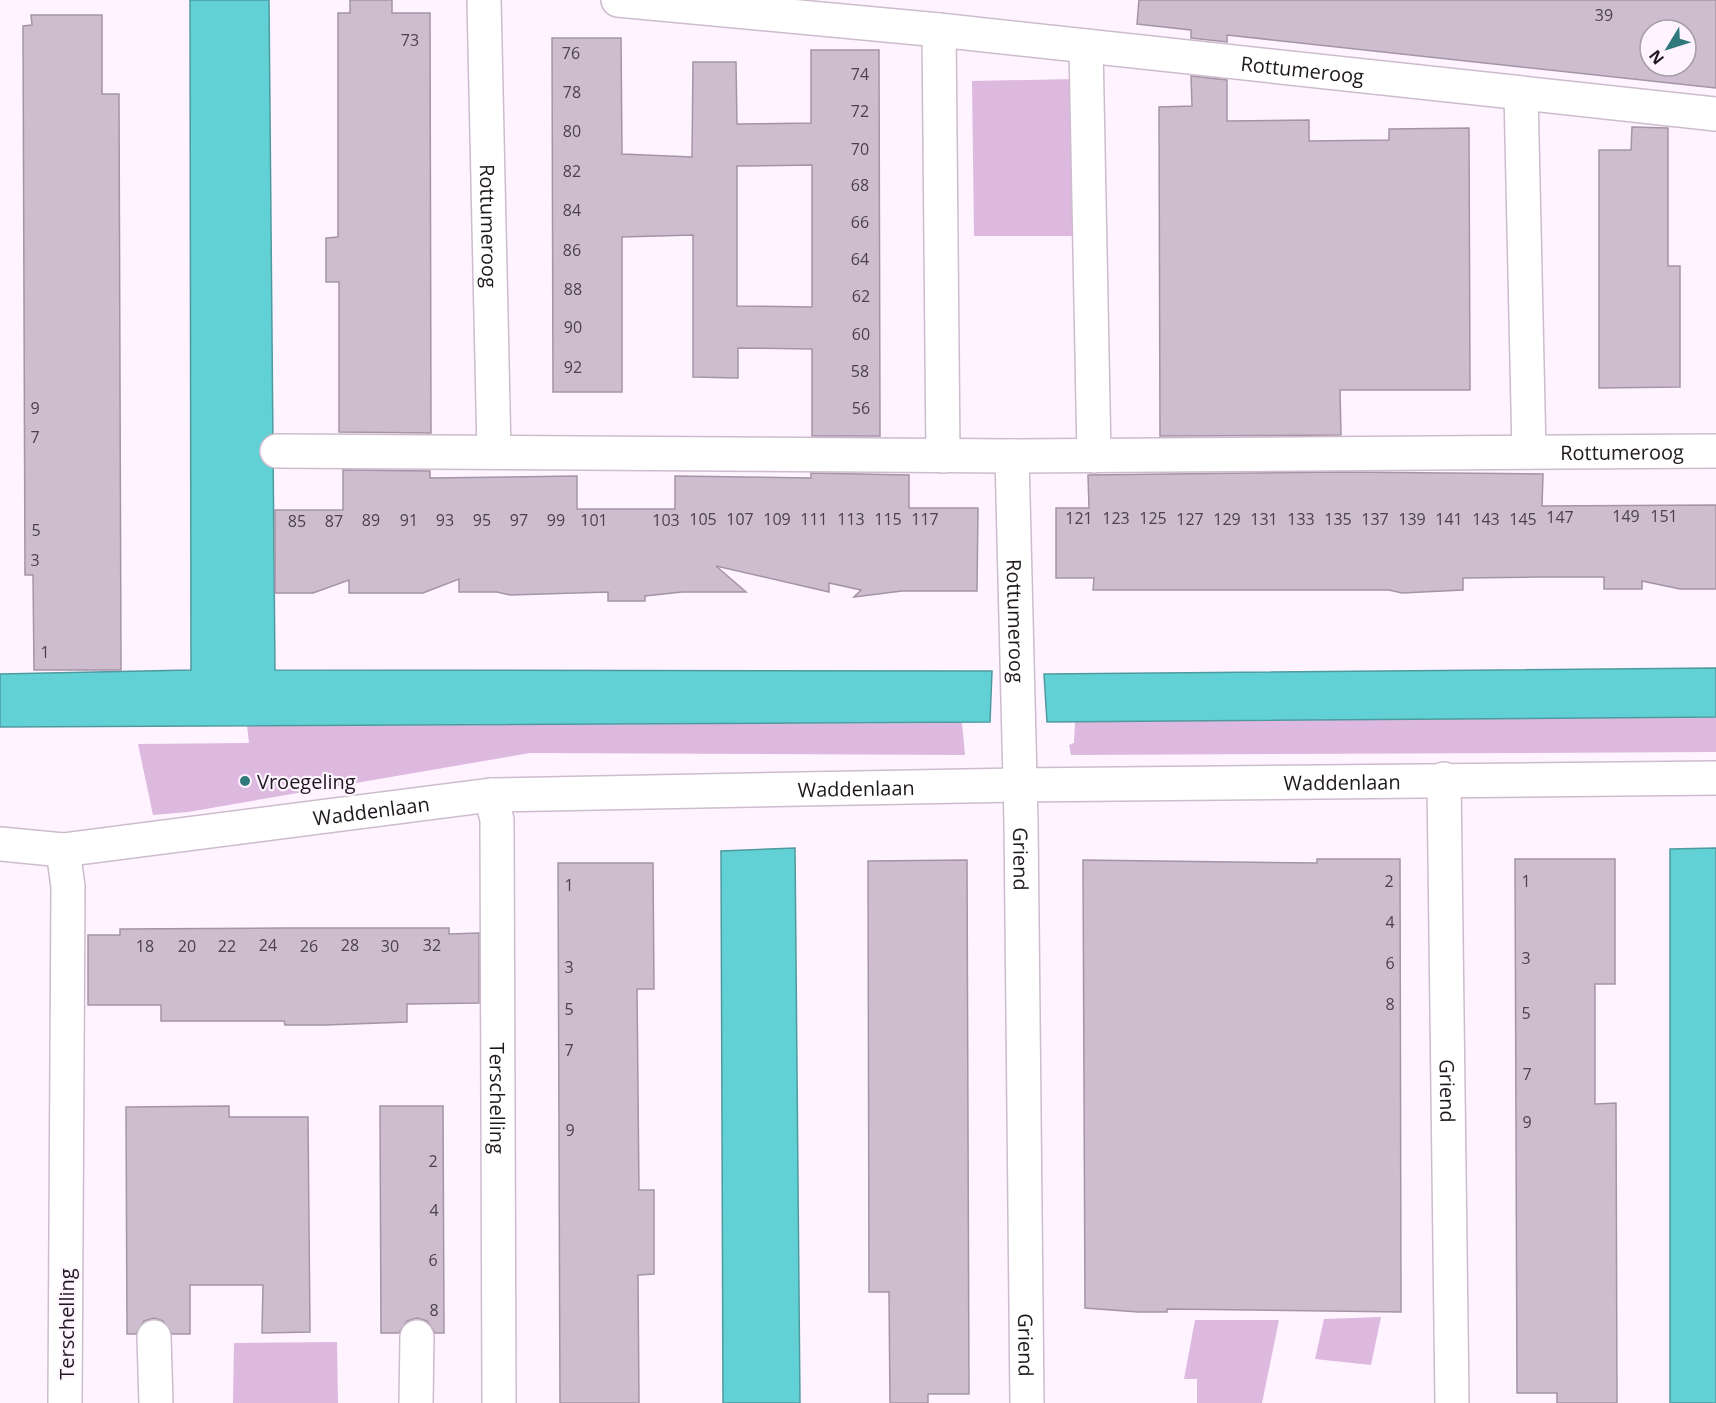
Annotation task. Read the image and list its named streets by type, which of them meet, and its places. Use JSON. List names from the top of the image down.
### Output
{
  "streets": {
    "street": [
      "Rottumeroog",
      "Waddenlaan",
      "Griend",
      "Terschelling"
    ]
  },
  "crossings": [
    ["Rottumeroog", "Waddenlaan"],
    ["Rottumeroog", "Griend"],
    ["Waddenlaan", "Griend"],
    ["Waddenlaan", "Terschelling"]
  ],
  "places": ["Vroegeling"],
  "house_numbers": [
    "39",
    "73",
    "76",
    "74",
    "78",
    "72",
    "80",
    "70",
    "82",
    "68",
    "84",
    "66",
    "86",
    "64",
    "88",
    "62",
    "90",
    "60",
    "92",
    "58",
    "9",
    "56",
    "7",
    "149",
    "151",
    "147",
    "121",
    "123",
    "125",
    "105",
    "107",
    "109",
    "111",
    "113",
    "115",
    "117",
    "127",
    "129",
    "131",
    "133",
    "135",
    "137",
    "139",
    "141",
    "143",
    "145",
    "89",
    "91",
    "93",
    "95",
    "97",
    "99",
    "101",
    "103",
    "85",
    "87",
    "5",
    "3",
    "1",
    "2",
    "1",
    "1",
    "4",
    "24",
    "28",
    "32",
    "18",
    "20",
    "22",
    "26",
    "30",
    "3",
    "6",
    "3",
    "8",
    "5",
    "5",
    "7",
    "7",
    "9",
    "9",
    "2",
    "4",
    "6",
    "8"
  ],
  "north": "bottom left"
}
